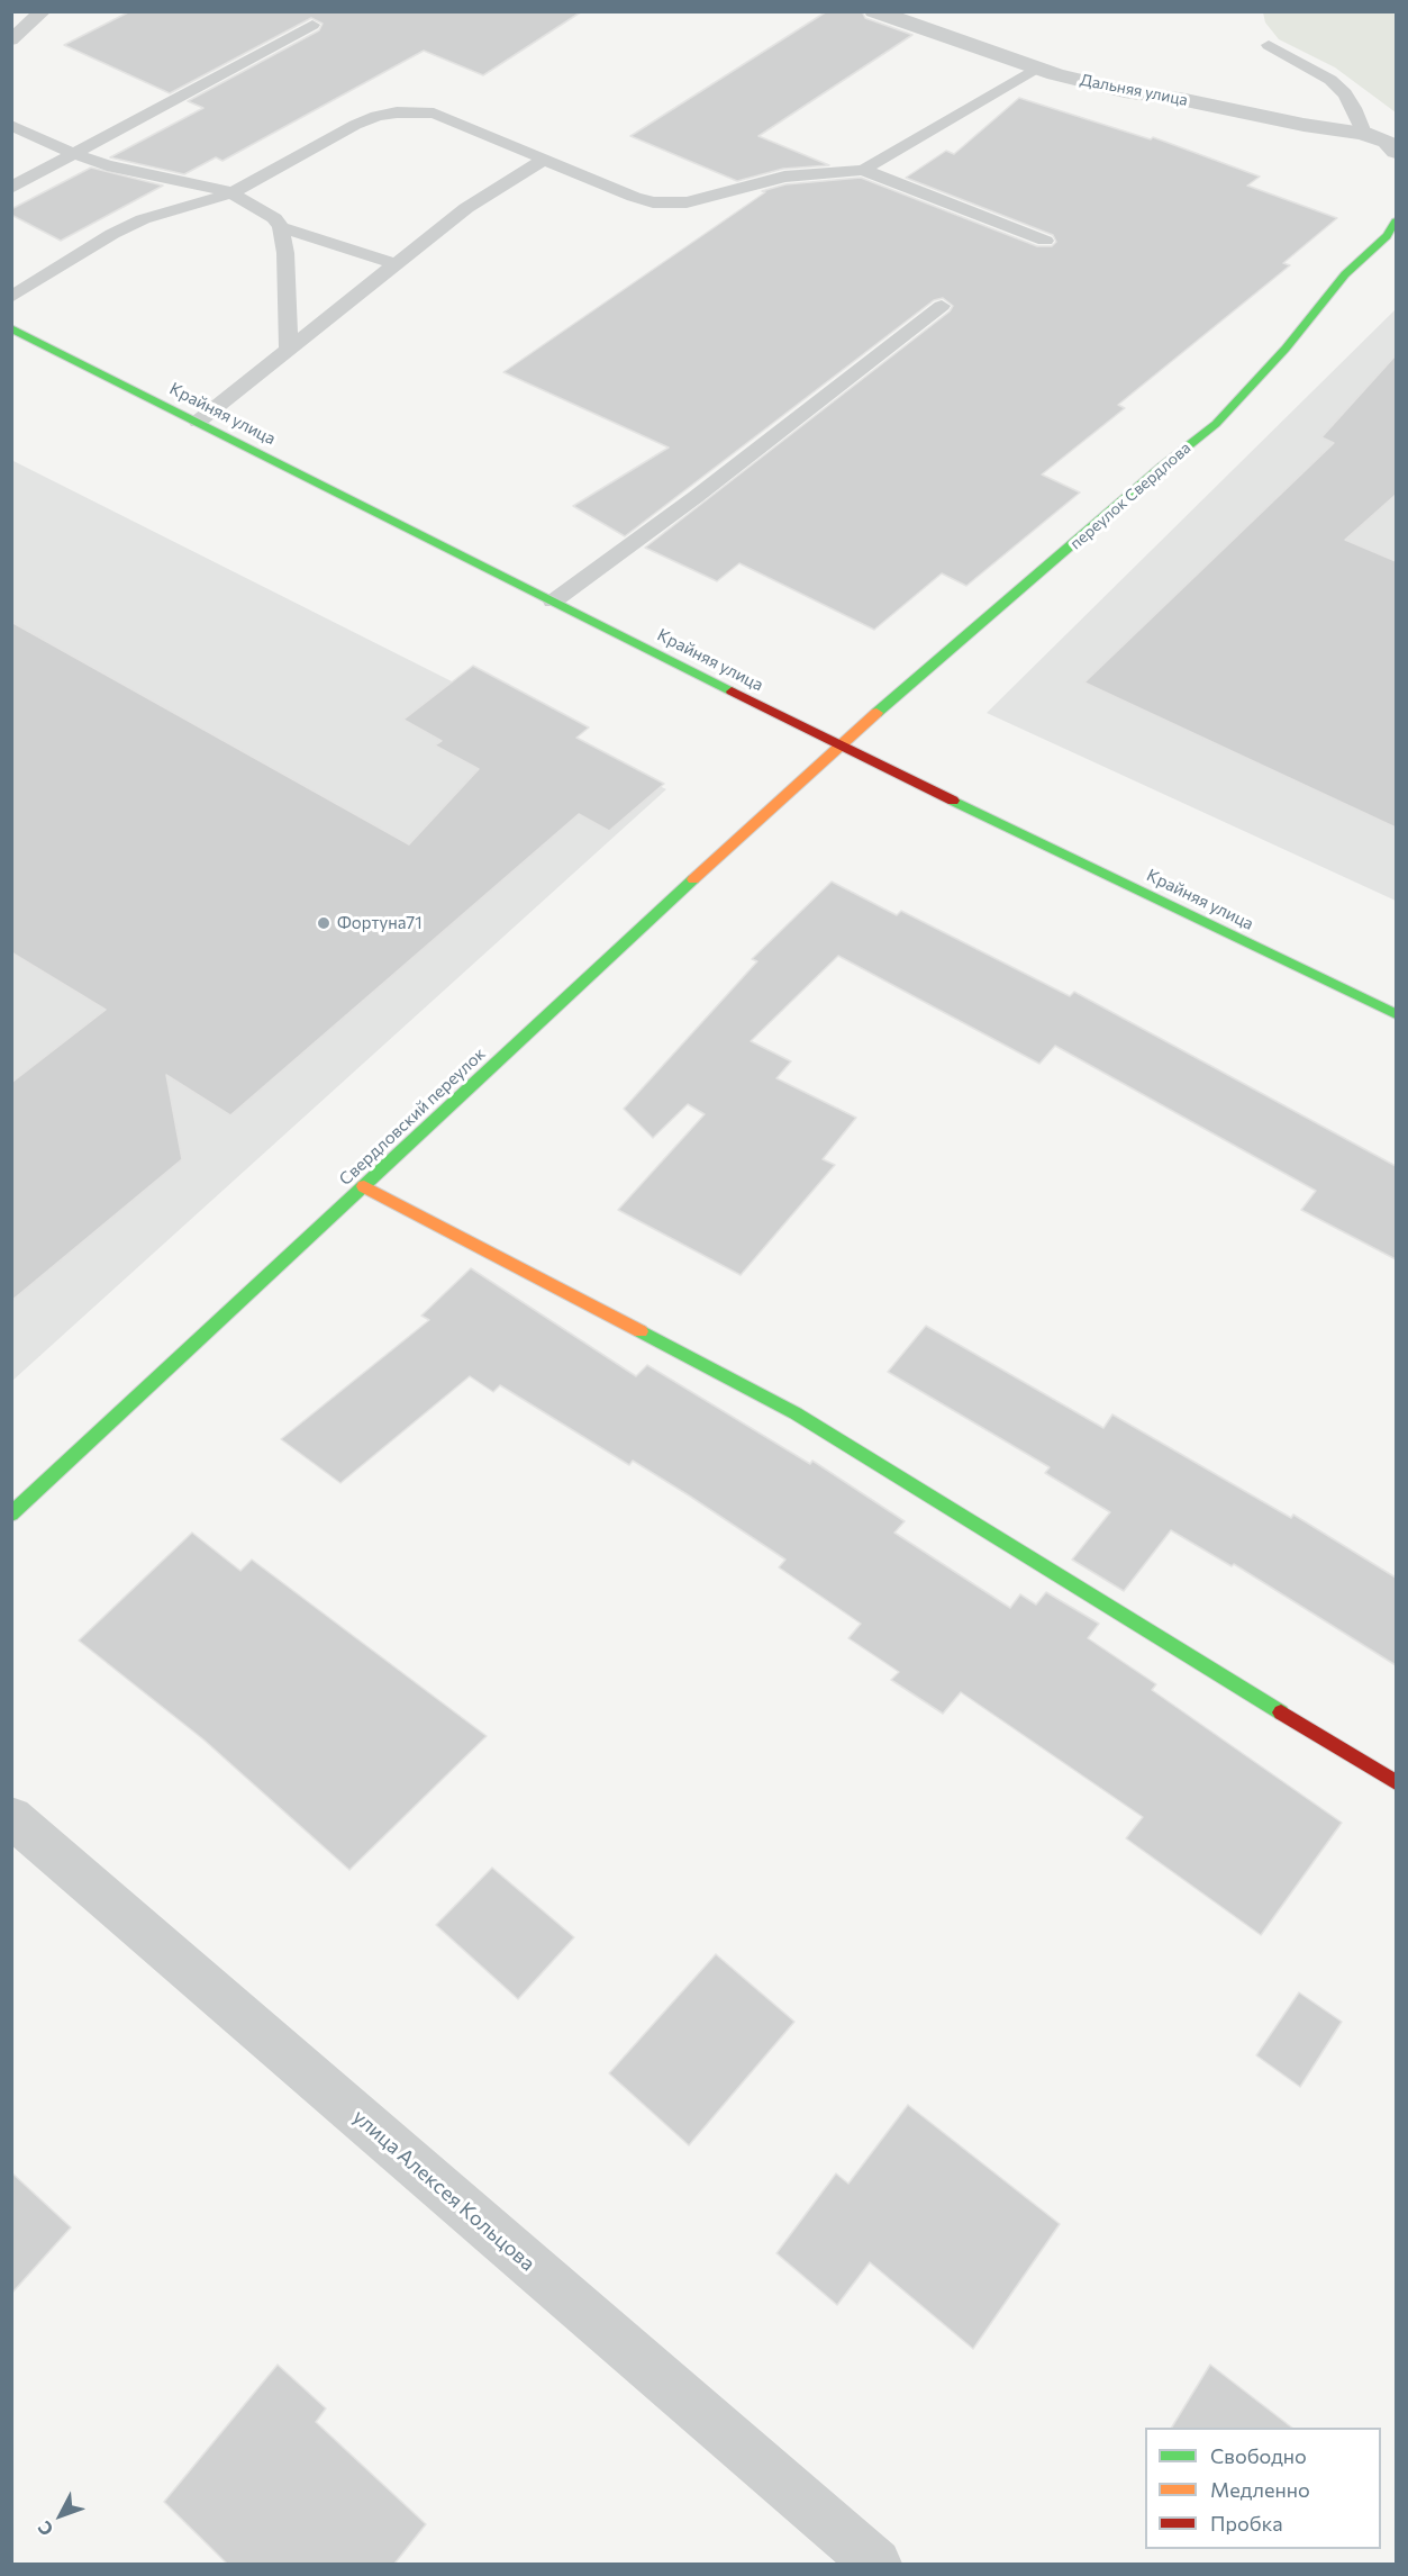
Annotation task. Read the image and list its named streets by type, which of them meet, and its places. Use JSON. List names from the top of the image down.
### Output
{
  "streets": {
    "street": [
      "Дальняя улица",
      "Крайняя улица",
      "переулок Свердлова",
      "Свердловский переулок",
      "улица Алексея Кольцова"
    ]
  },
  "crossings": [
    ["Крайняя улица", "переулок Свердлова"],
    ["Крайняя улица", "Свердловский переулок"],
    ["переулок Свердлова", "Свердловский переулок"]
  ],
  "places": ["Фортуна71"],
  "legend": ["Свободно", "Медленно", "Пробка"],
  "north": "bottom left"
}
